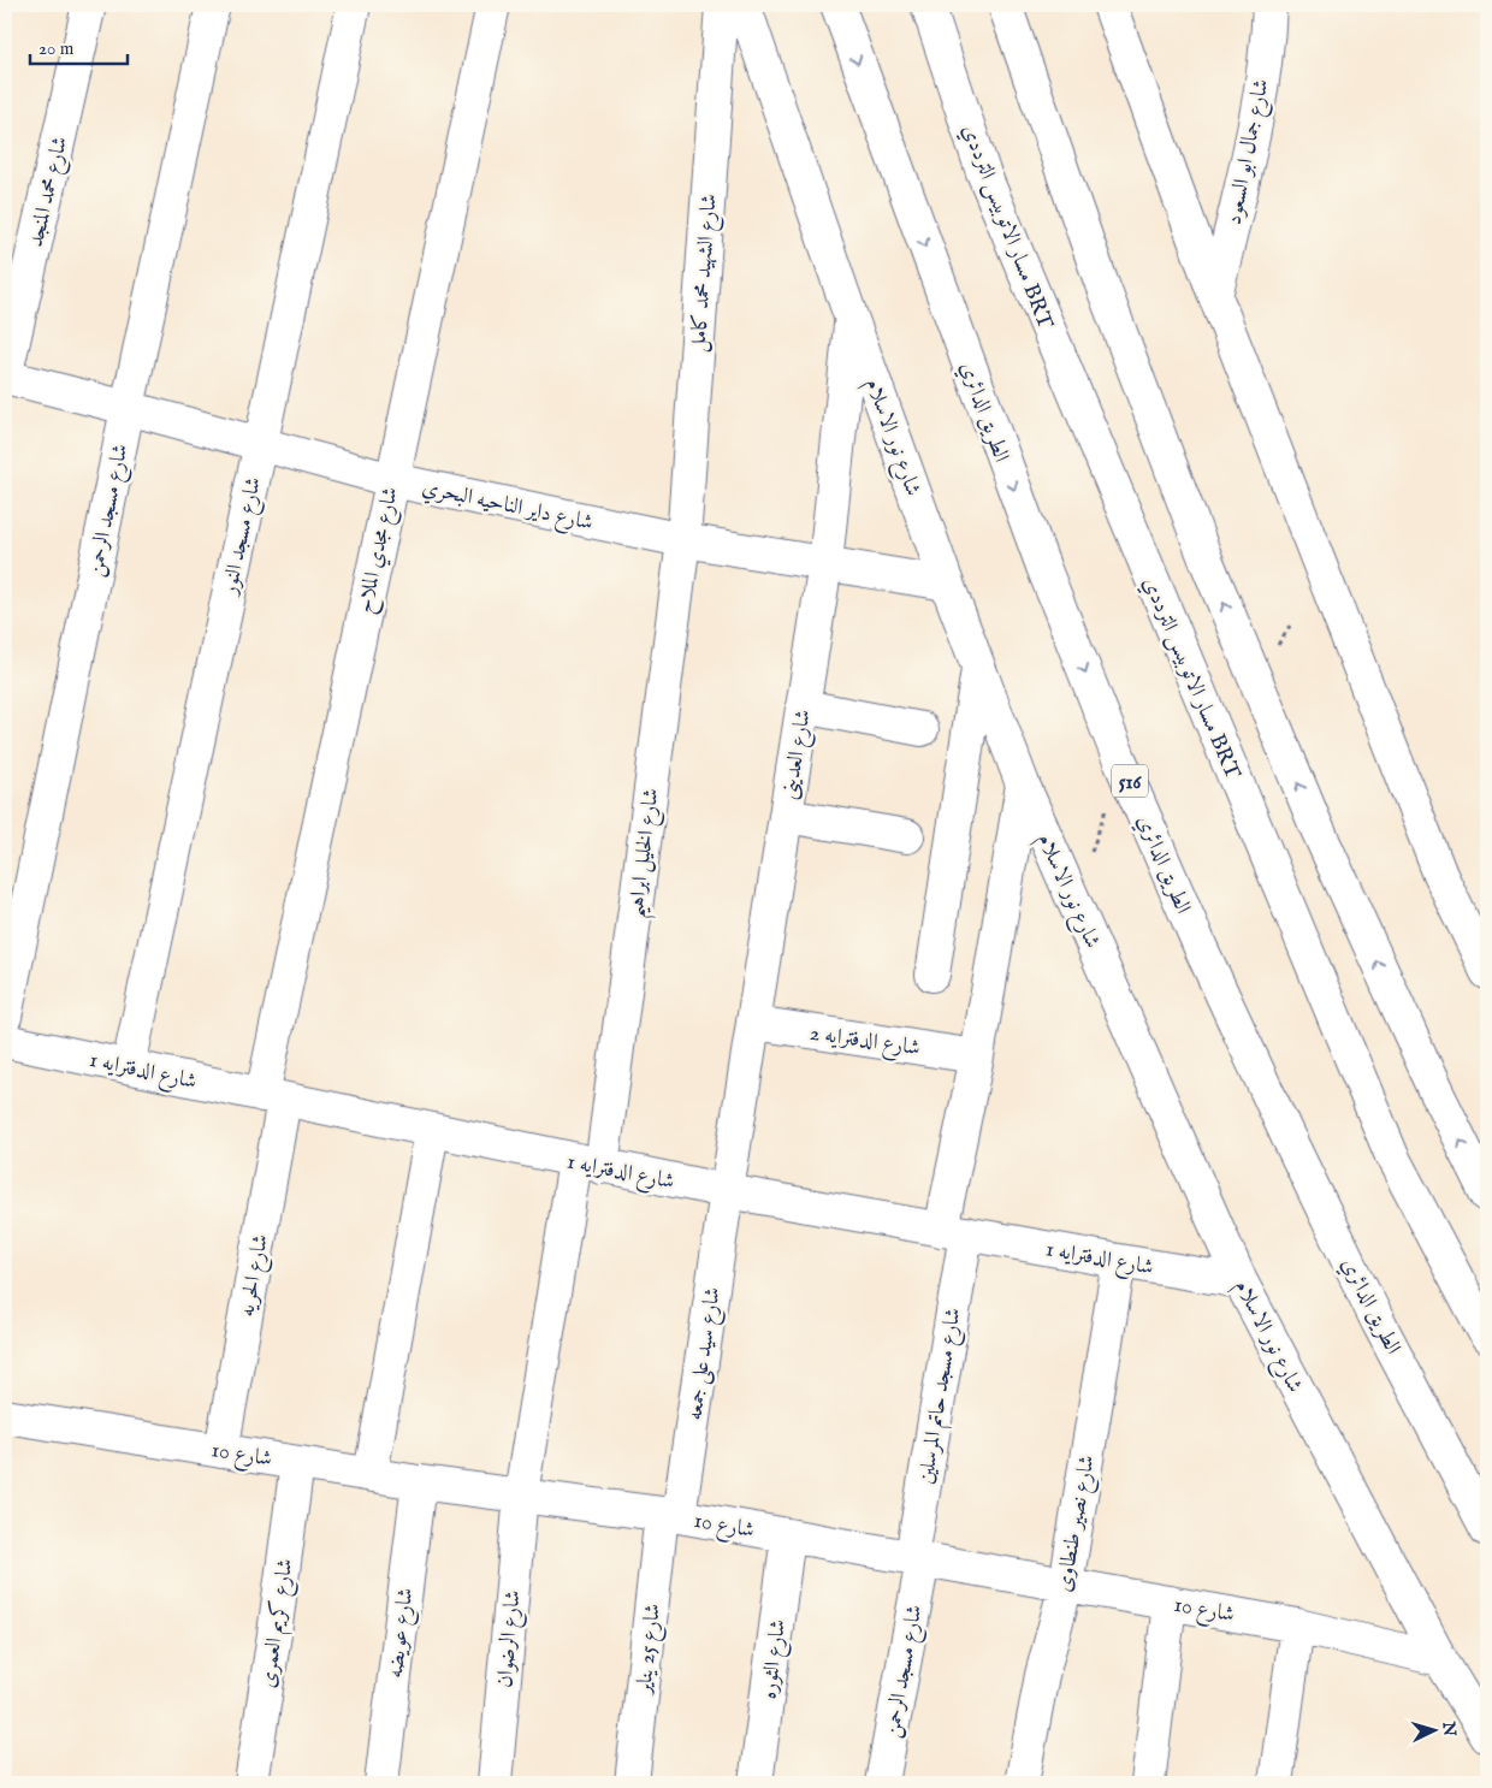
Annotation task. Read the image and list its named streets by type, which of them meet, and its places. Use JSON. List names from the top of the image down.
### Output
{
  "streets": {
    "main road": [
      "شارع جمال ابو السعود",
      "شارع محمد المنجد",
      "مسار الاتوبيس الترددي BRT",
      "شارع الشهيد محمد كامل",
      "الطريق الدائري",
      "شارع نور الاسلام",
      "شارع داير الناحيه البحري",
      "شارع مسجد الرحمن",
      "شارع مسجد النور",
      "شارع مجدي الملاح",
      "شارع العدينى",
      "516",
      "شارع الخليل ابراهيم",
      "شارع الدفترايه 2",
      "شارع الدفترايه 1",
      "شارع الحريه",
      "شارع سيد على جمعه",
      "شارع مسجد حاتم المرسلين",
      "شارع 10",
      "شارع نصير طنطاوى",
      "شارع كريم العمرى",
      "شارع عويضه",
      "شارع الرضوان",
      "شارع 25 يناير",
      "شارع الثوره"
    ]
  },
  "crossings": [
    ["شارع محمد المنجد", "شارع داير الناحيه البحري"],
    ["شارع الشهيد محمد كامل", "شارع داير الناحيه البحري"],
    ["شارع الشهيد محمد كامل", "شارع الخليل ابراهيم"],
    ["شارع نور الاسلام", "شارع داير الناحيه البحري"],
    ["شارع نور الاسلام", "شارع العدينى"],
    ["شارع نور الاسلام", "شارع الدفترايه 1"],
    ["شارع نور الاسلام", "شارع مسجد حاتم المرسلين"],
    ["شارع نور الاسلام", "شارع 10"],
    ["شارع داير الناحيه البحري", "شارع مسجد الرحمن"],
    ["شارع داير الناحيه البحري", "شارع مسجد النور"],
    ["شارع داير الناحيه البحري", "شارع مجدي الملاح"],
    ["شارع داير الناحيه البحري", "شارع العدينى"],
    ["شارع داير الناحيه البحري", "شارع الخليل ابراهيم"],
    ["شارع مسجد الرحمن", "شارع مسجد حاتم المرسلين"],
    ["شارع مسجد الرحمن", "شارع 10"],
    ["شارع مسجد النور", "شارع الدفترايه 1"],
    ["شارع مجدي الملاح", "شارع الدفترايه 1"],
    ["شارع مجدي الملاح", "شارع الحريه"],
    ["شارع العدينى", "شارع الدفترايه 2"],
    ["شارع العدينى", "شارع الدفترايه 1"],
    ["شارع العدينى", "شارع سيد على جمعه"],
    ["شارع الخليل ابراهيم", "شارع الدفترايه 1"],
    ["شارع الخليل ابراهيم", "شارع 10"],
    ["شارع الخليل ابراهيم", "شارع الرضوان"],
    ["شارع الدفترايه 2", "شارع مسجد حاتم المرسلين"],
    ["شارع الدفترايه 1", "شارع الحريه"],
    ["شارع الدفترايه 1", "شارع سيد على جمعه"],
    ["شارع الدفترايه 1", "شارع مسجد حاتم المرسلين"],
    ["شارع الدفترايه 1", "شارع نصير طنطاوى"],
    ["شارع الحريه", "شارع 10"],
    ["شارع سيد على جمعه", "شارع 10"],
    ["شارع سيد على جمعه", "شارع 25 يناير"],
    ["شارع مسجد حاتم المرسلين", "شارع 10"],
    ["شارع 10", "شارع نصير طنطاوى"],
    ["شارع 10", "شارع كريم العمرى"],
    ["شارع 10", "شارع عويضه"],
    ["شارع 10", "شارع الرضوان"],
    ["شارع 10", "شارع 25 يناير"],
    ["شارع 10", "شارع الثوره"]
  ],
  "scale_bar": "20 m",
  "north": "right"
}
